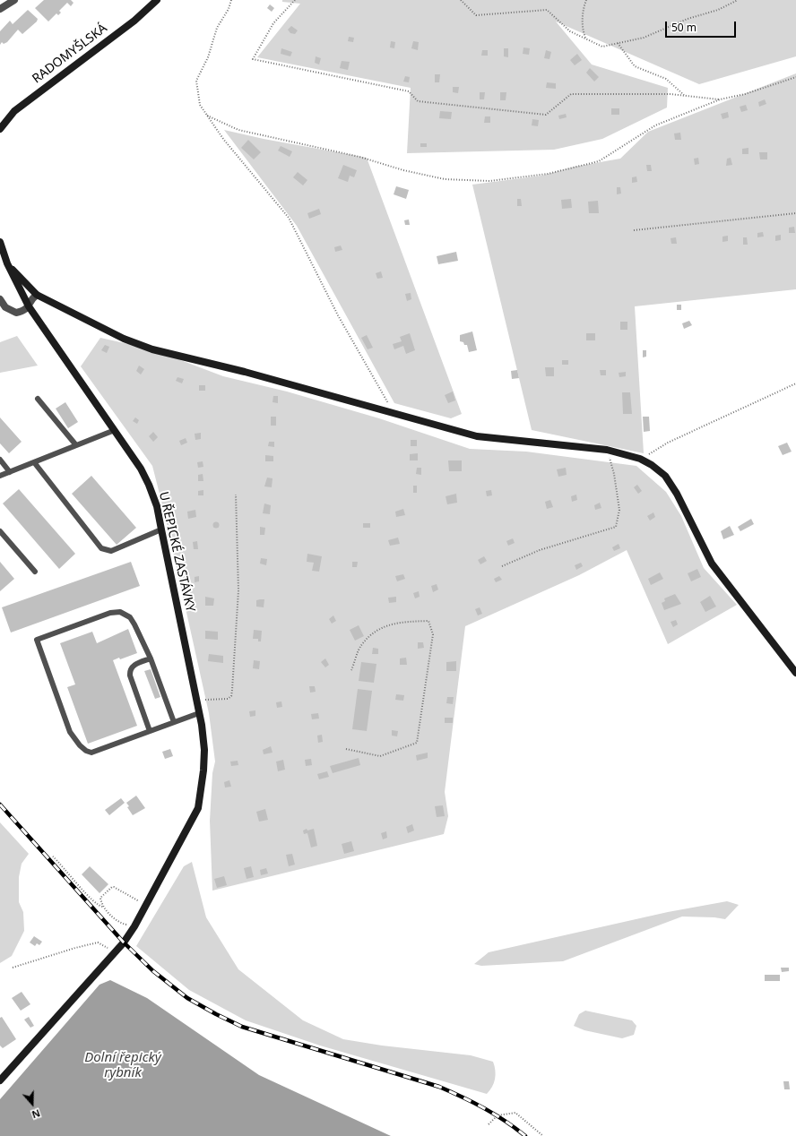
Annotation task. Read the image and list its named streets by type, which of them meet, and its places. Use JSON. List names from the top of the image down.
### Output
{
  "streets": {
    "main road": ["RADOMYŠLSKÁ", "U ŘEPICKÉ ZASTÁVKY"]
  },
  "water": ["Dolní řepický rybník"],
  "scale_bar": "50 m",
  "north": "bottom"
}
